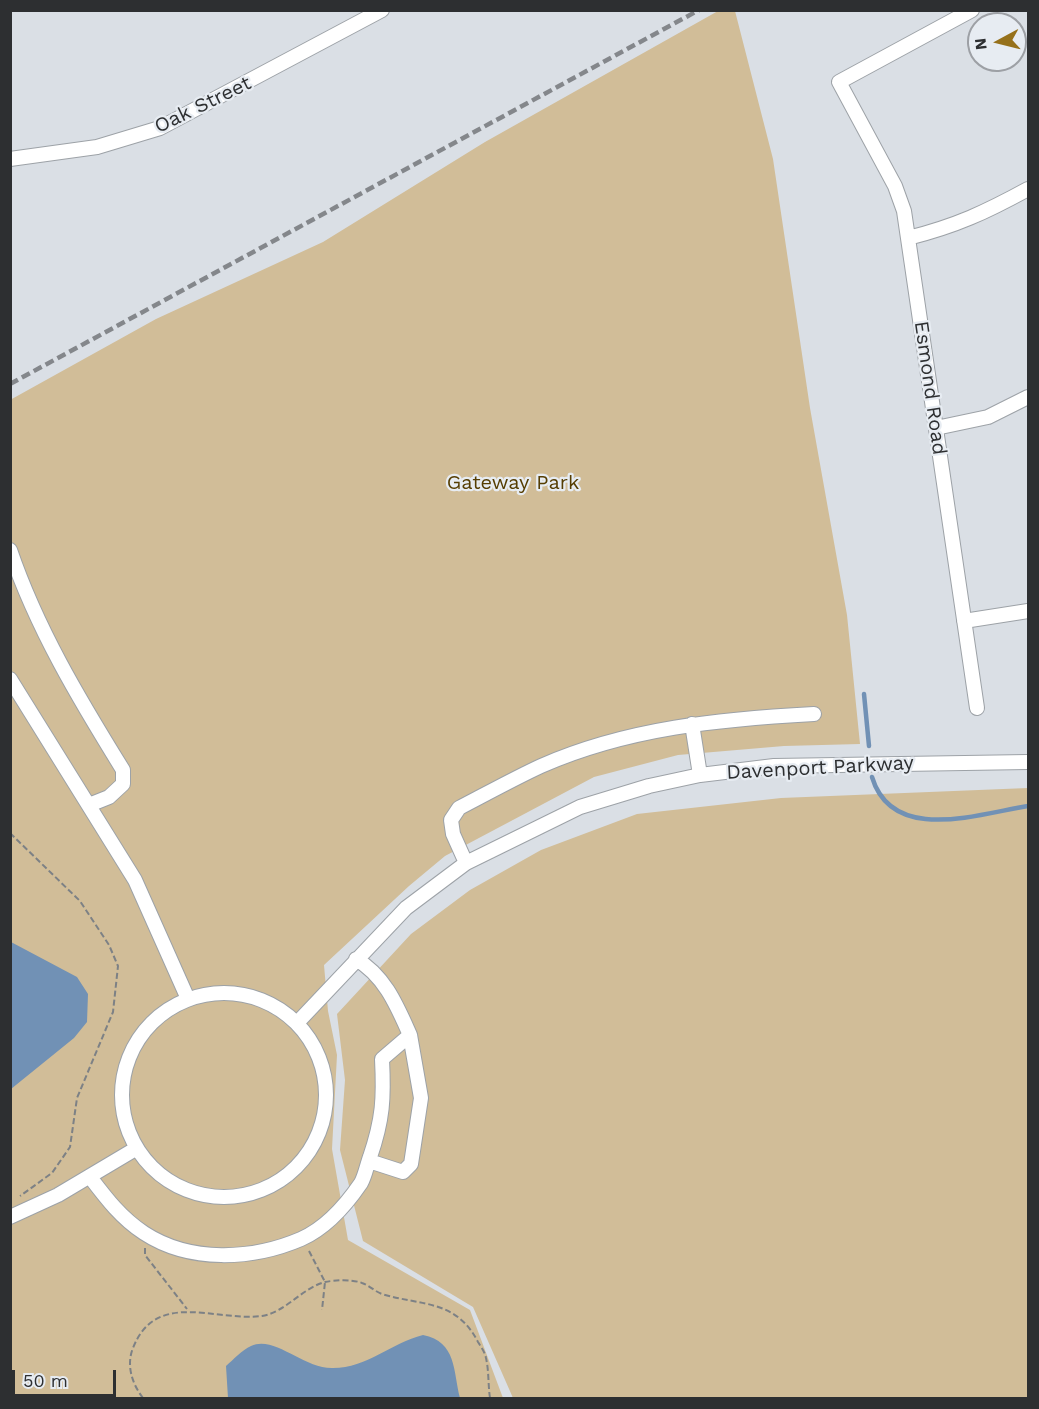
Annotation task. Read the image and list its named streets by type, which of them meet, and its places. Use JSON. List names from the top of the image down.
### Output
{
  "streets": {
    "street": ["Oak Street", "Esmond Road", "Davenport Parkway"]
  },
  "parks": ["Gateway Park"],
  "scale_bar": "50 m",
  "north": "left"
}
